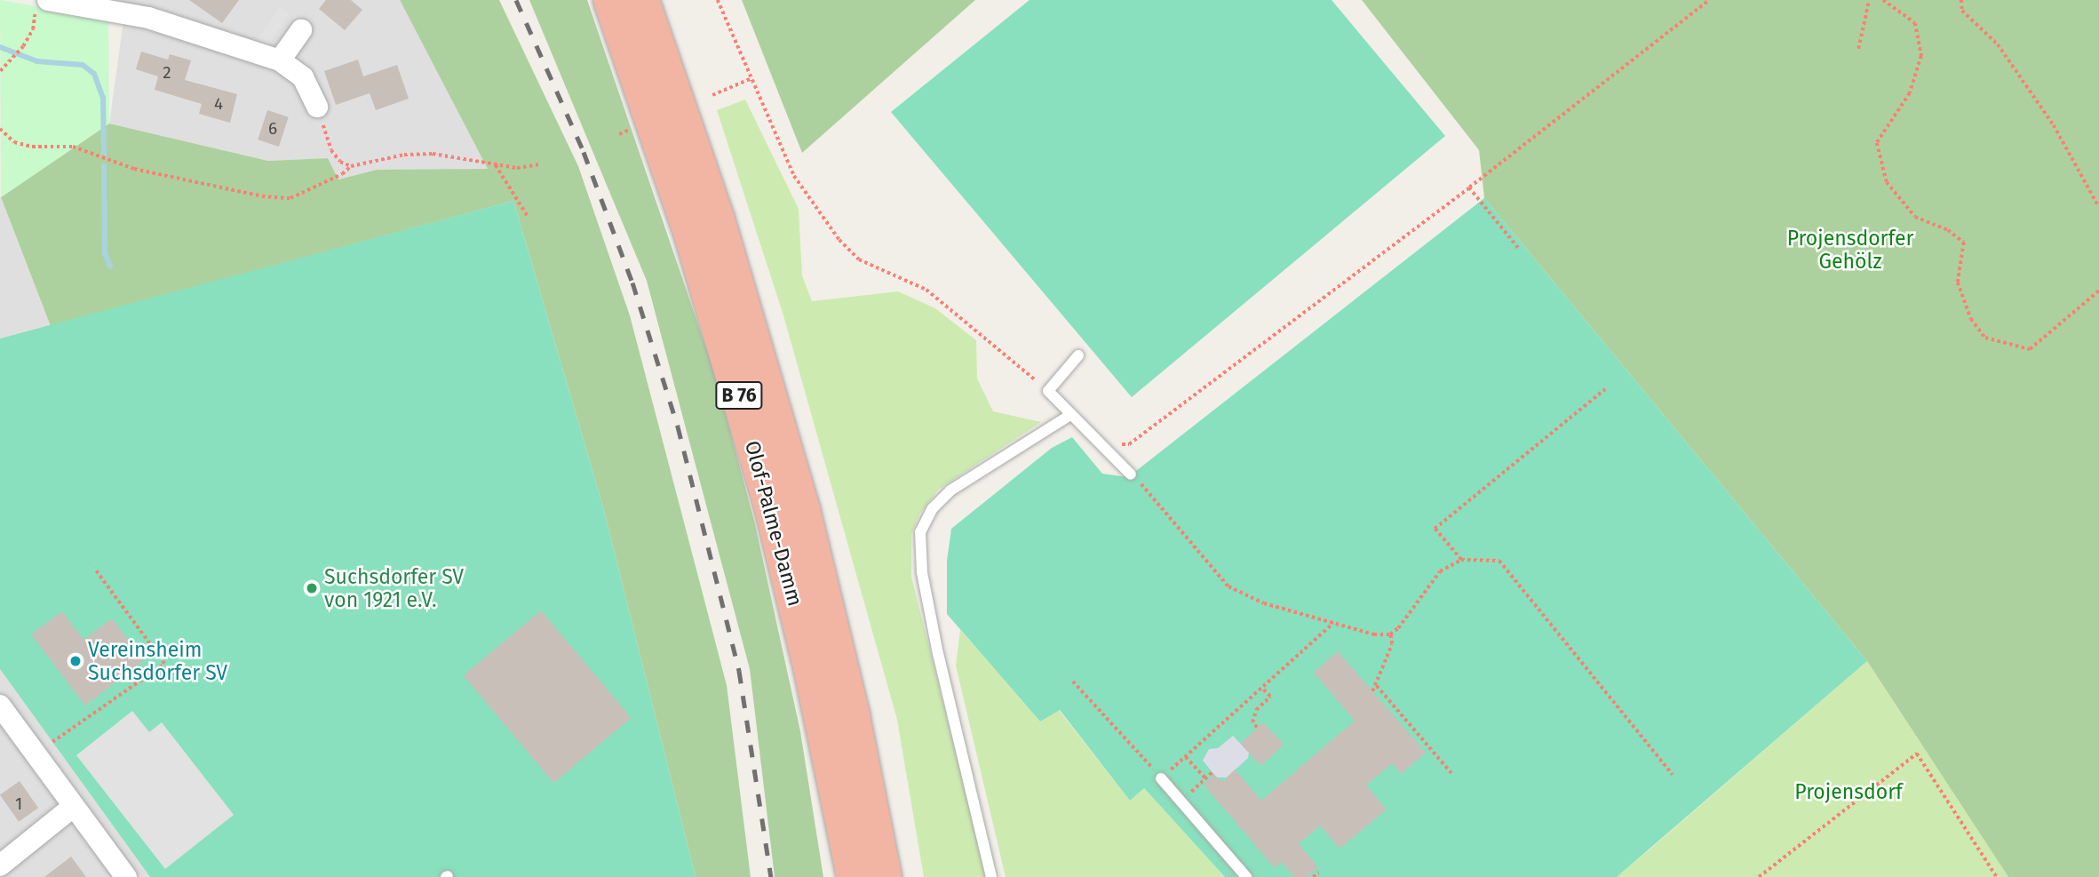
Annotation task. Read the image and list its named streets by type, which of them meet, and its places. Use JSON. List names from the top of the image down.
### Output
{
  "streets": {
    "highway": ["B 76", "Olof-Palme-Damm"]
  },
  "parks": ["Projensdorfer Gehölz", "Projensdorf"],
  "places": ["Suchsdorfer SV von 1921 e.V.", "Vereinsheim Suchsdorfer SV"],
  "house_numbers": [
    "2",
    "4",
    "6",
    "1"
  ]
}
